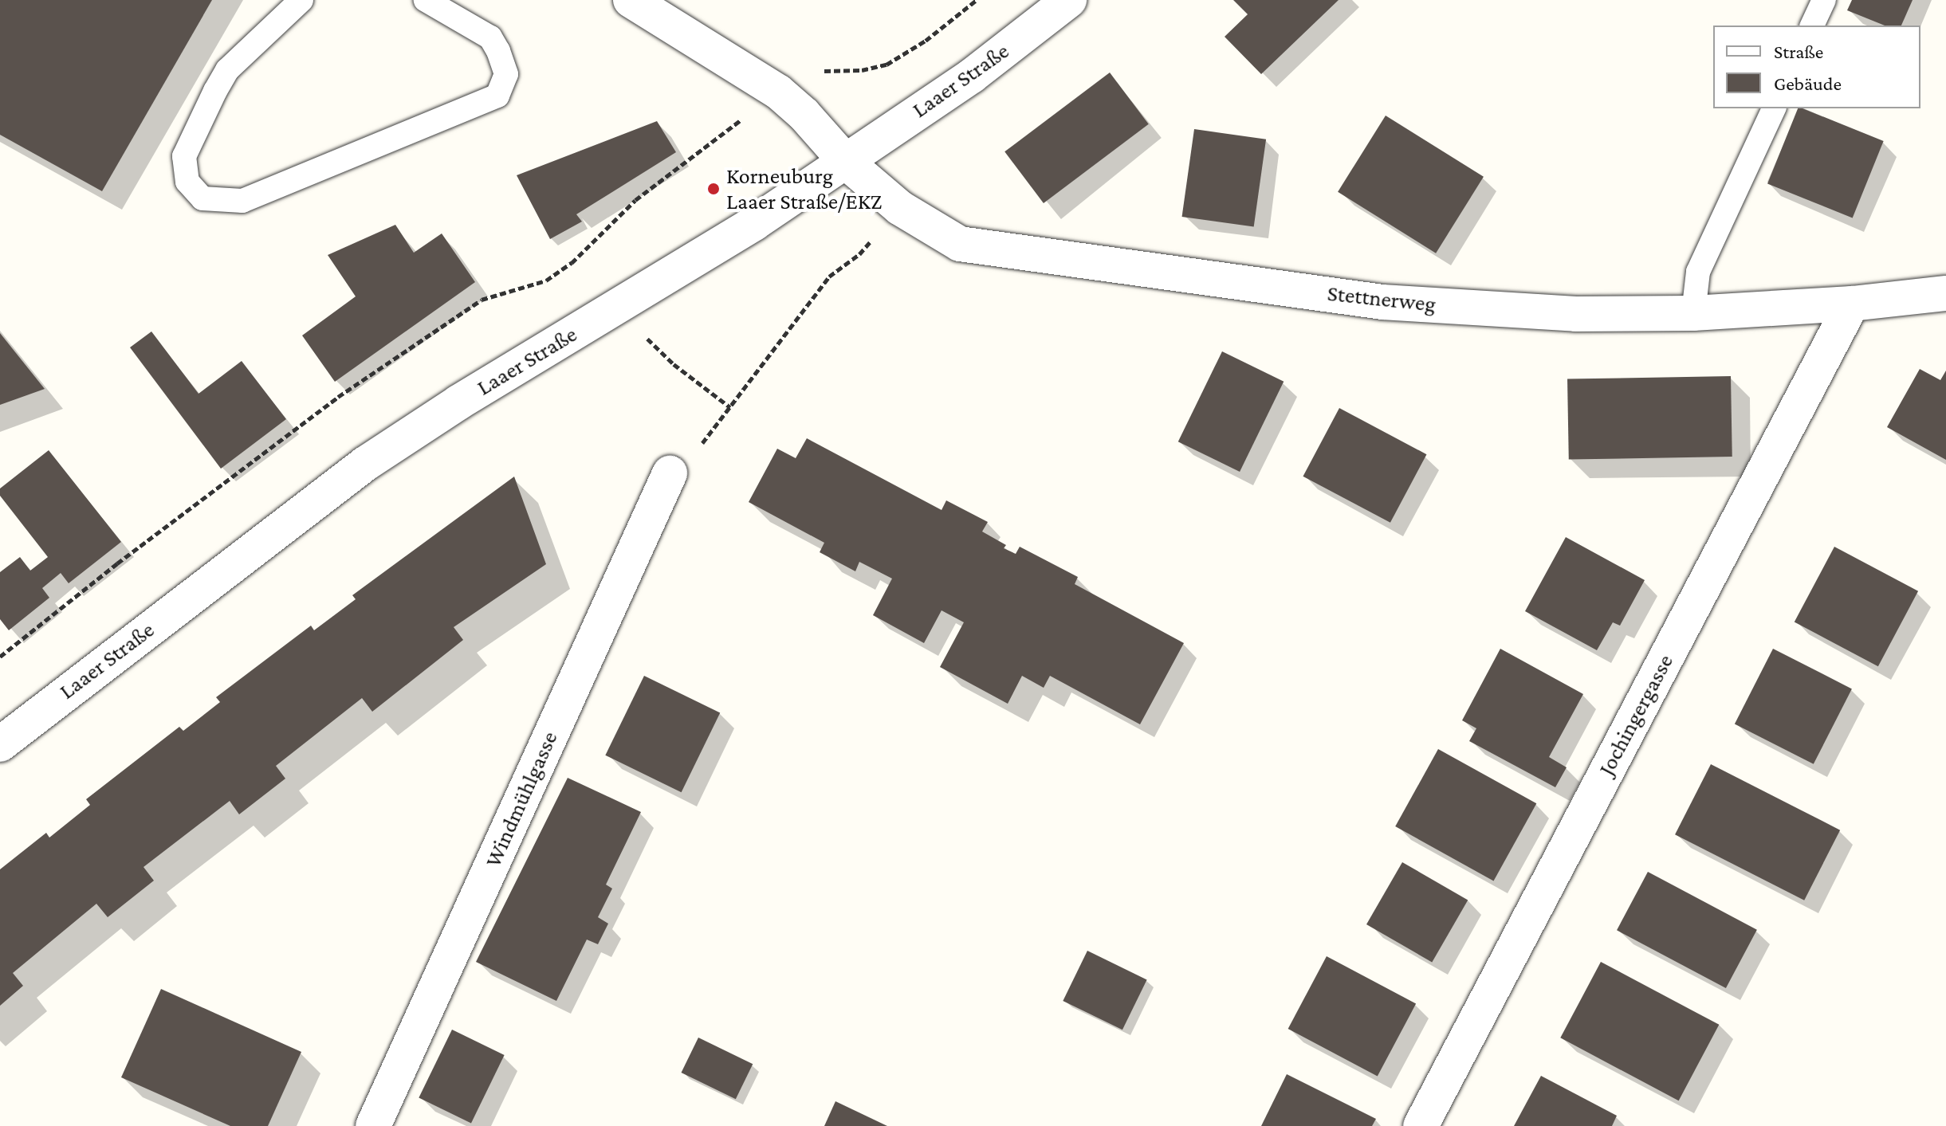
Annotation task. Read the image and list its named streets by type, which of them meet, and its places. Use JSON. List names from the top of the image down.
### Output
{
  "streets": {
    "street": [
      "Laaer Straße",
      "Stettnerweg",
      "Jochingergasse",
      "Windmühlgasse"
    ]
  },
  "crossings": [
    ["Laaer Straße", "Stettnerweg"],
    ["Stettnerweg", "Jochingergasse"]
  ],
  "places": ["Korneuburg Laaer Straße/EKZ"],
  "legend": ["Straße", "Gebäude"]
}
